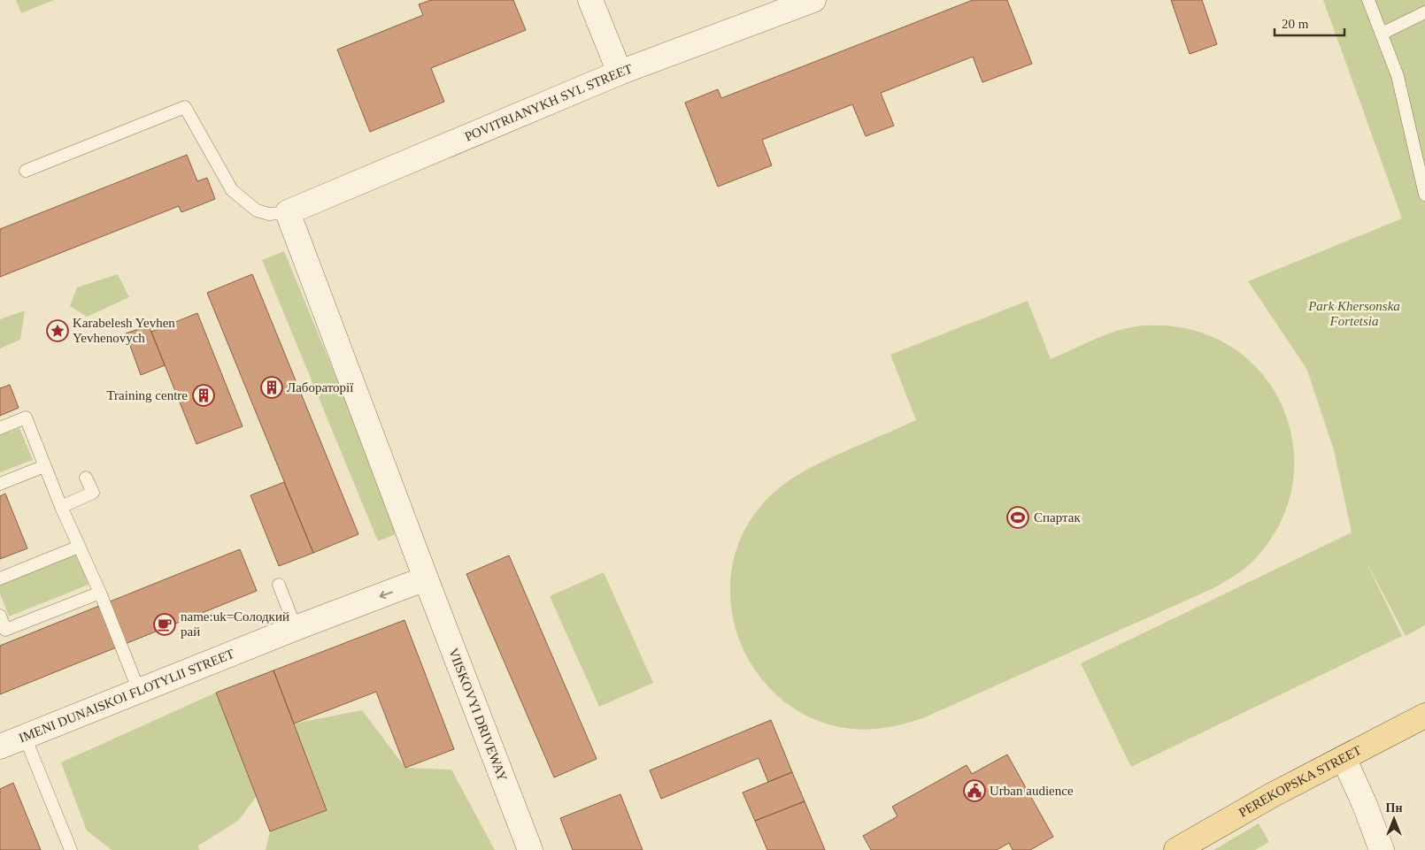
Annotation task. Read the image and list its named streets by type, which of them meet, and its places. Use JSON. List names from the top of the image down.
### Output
{
  "streets": {
    "main road": ["PEREKOPSKA STREET"],
    "street": ["POVITRIANYKH SYL STREET", "IMENI DUNAISKOI FLOTYLII STREET", "VIISKOVYI DRIVEWAY"]
  },
  "crossings": [
    ["POVITRIANYKH SYL STREET", "VIISKOVYI DRIVEWAY"],
    ["IMENI DUNAISKOI FLOTYLII STREET", "VIISKOVYI DRIVEWAY"]
  ],
  "parks": ["Park Khersonska Fortetsia"],
  "places": {
    "place": ["Karabelesh Yevhen Yevhenovych"],
    "building": ["Лабораторії", "Training centre"],
    "sports": ["Спартак"],
    "cafe": ["name:uk=Солодкий рай"],
    "public building": ["Urban audience"]
  },
  "scale_bar": "20 m",
  "north": "top"
}
